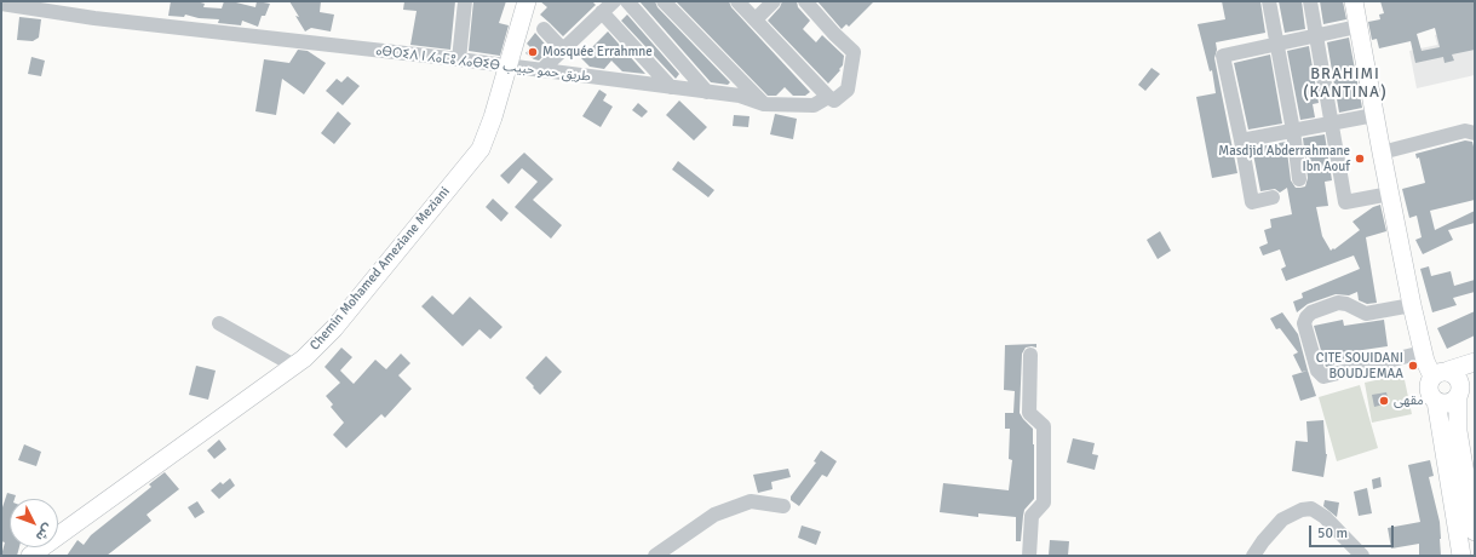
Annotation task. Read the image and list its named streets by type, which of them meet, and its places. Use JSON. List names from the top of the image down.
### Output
{
  "streets": {
    "main road": ["Chemin Mohamed Ameziane Meziani"],
    "street": ["ⴰⴱⵔⵉⴷ ⵏ ⵃⴰⵎⵓ ⵃⴰⴱⵉⴱ طريق حمو حبيب"]
  },
  "crossings": [
    ["ⴰⴱⵔⵉⴷ ⵏ ⵃⴰⵎⵓ ⵃⴰⴱⵉⴱ طريق حمو حبيب", "Chemin Mohamed Ameziane Meziani"]
  ],
  "districts": ["BRAHIMI (KANTINA)"],
  "places": [
    "Mosquée Errahmne",
    "Masdjid Abderrahmane Ibn Aouf",
    "CITE SOUIDANI BOUDJEMAA",
    "مقهى"
  ],
  "scale_bar": "50 m",
  "north": "bottom right"
}
